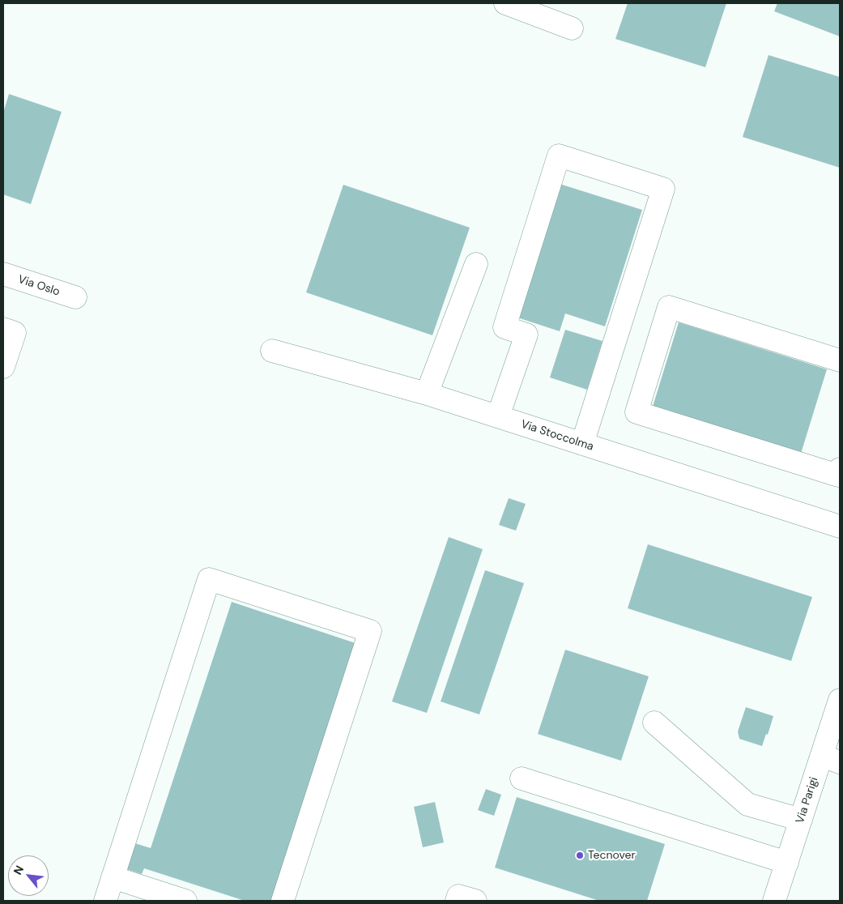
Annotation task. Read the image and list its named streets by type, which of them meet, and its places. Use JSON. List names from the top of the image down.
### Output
{
  "streets": {
    "street": ["Via Oslo", "Via Stoccolma", "Via Parigi"]
  },
  "places": ["Tecnover"],
  "north": "top left"
}
